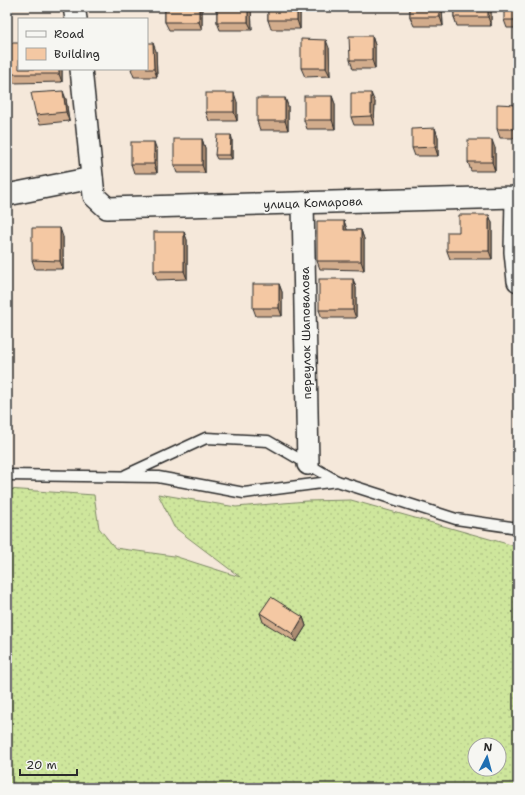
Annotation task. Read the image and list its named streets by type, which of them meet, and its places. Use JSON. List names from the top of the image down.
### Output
{
  "streets": {
    "street": ["улица Комарова", "переулок Шаповалова"]
  },
  "crossings": [
    ["улица Комарова", "переулок Шаповалова"]
  ],
  "legend": ["Road", "Building"],
  "scale_bar": "20 m",
  "north": "top"
}
